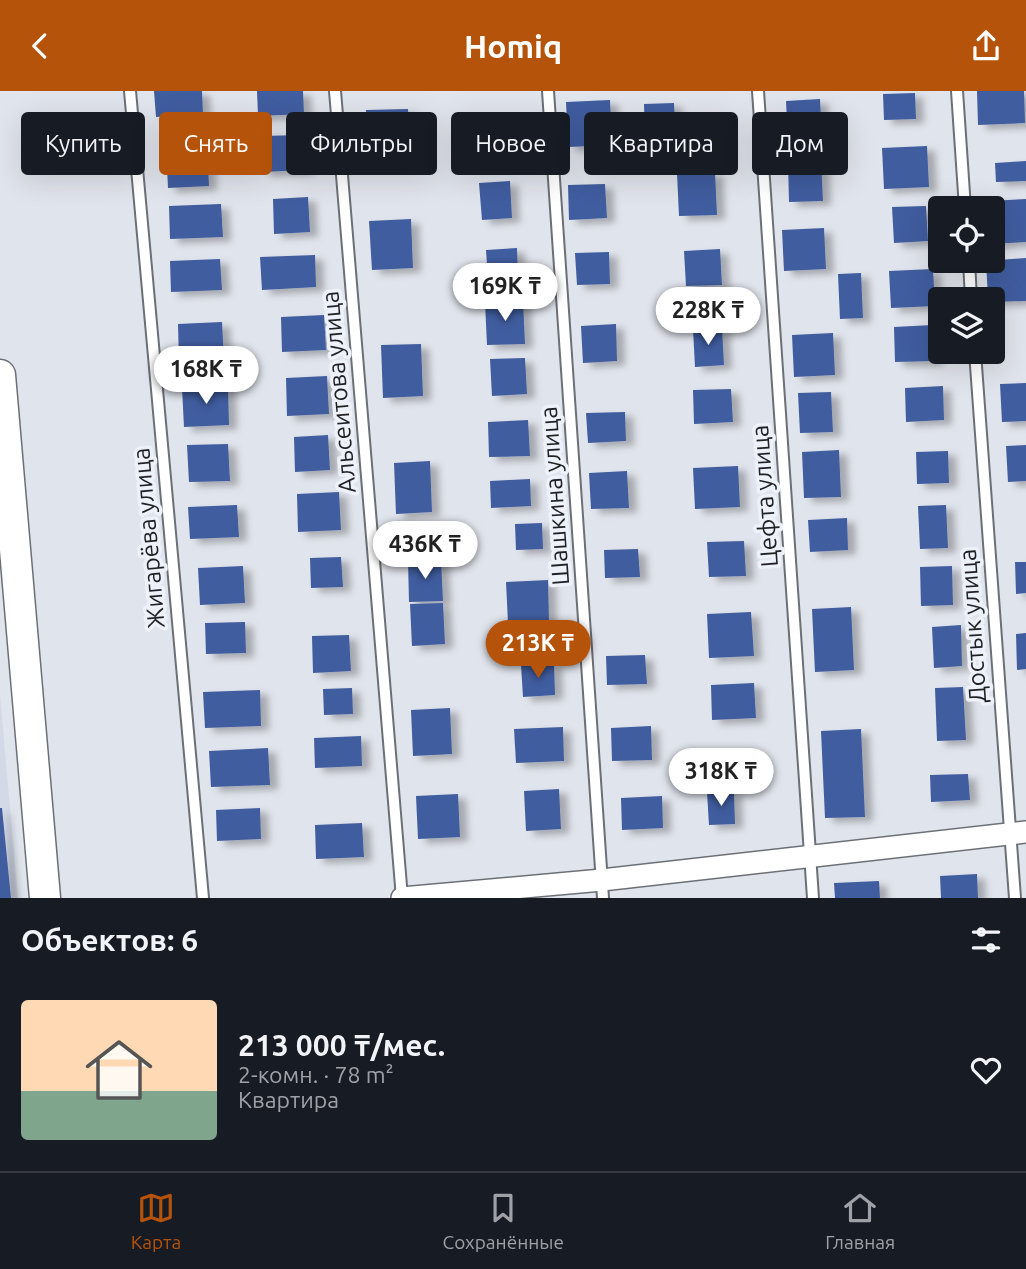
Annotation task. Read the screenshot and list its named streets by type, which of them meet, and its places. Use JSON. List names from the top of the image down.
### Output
{
  "streets": {
    "lane": [
      "Альсеитова улица",
      "Шашкина улица",
      "Цефта улица",
      "Жигарёва улица",
      "Достык улица"
    ]
  },
  "page": {
    "header": "Homiq",
    "chip": [
      "Купить",
      "Снять",
      "Фильтры",
      "Новое",
      "Квартира",
      "Дом"
    ],
    "price": [
      "169K ₸",
      "228K ₸",
      "168K ₸",
      "436K ₸",
      "213K ₸",
      "318K ₸"
    ],
    "heading": "Объектов: 6",
    "list": [
      {
        "name": "213 000 ₸/мес.",
        "note": "2-комн. · 78 m² · Квартира"
      }
    ],
    "tabs": ["Карта", "Сохранённые", "Главная"]
  }
}
